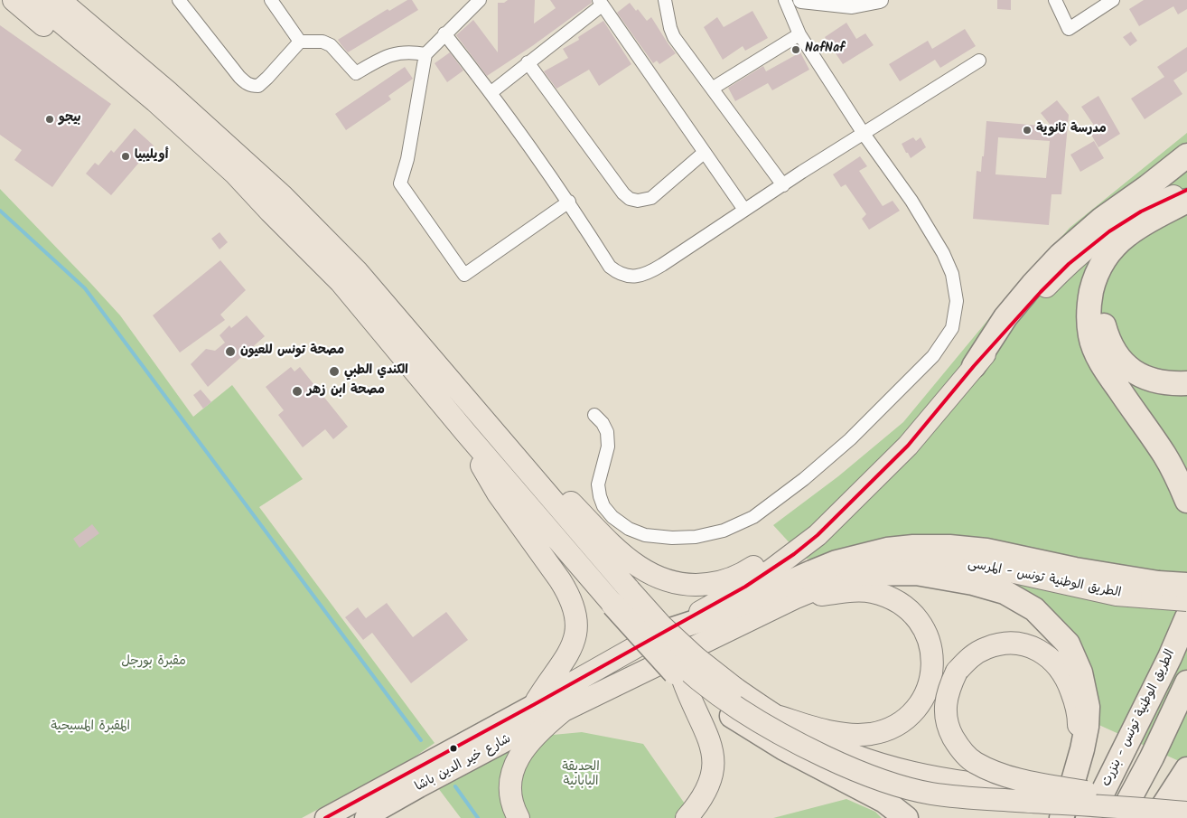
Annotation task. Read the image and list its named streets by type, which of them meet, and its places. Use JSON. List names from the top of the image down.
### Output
{
  "streets": {
    "highway": ["الطريق الوطنية تونس - المرسى", "الطريق الوطنية تونس - بنزرت"],
    "main road": ["شارع خير الدين باشا"]
  },
  "crossings": [
    ["الطريق الوطنية تونس - المرسى", "شارع خير الدين باشا"]
  ],
  "parks": ["مقبرة بورجل", "المقبرة المسيحية", "الحديقة اليابانية"],
  "places": [
    "NafNaf",
    "بيجو",
    "مدرسة ثانوية",
    "أويليبيا",
    "مصحة تونس للعيون",
    "الكندي الطبي",
    "مصحة ابن زهر"
  ]
}
